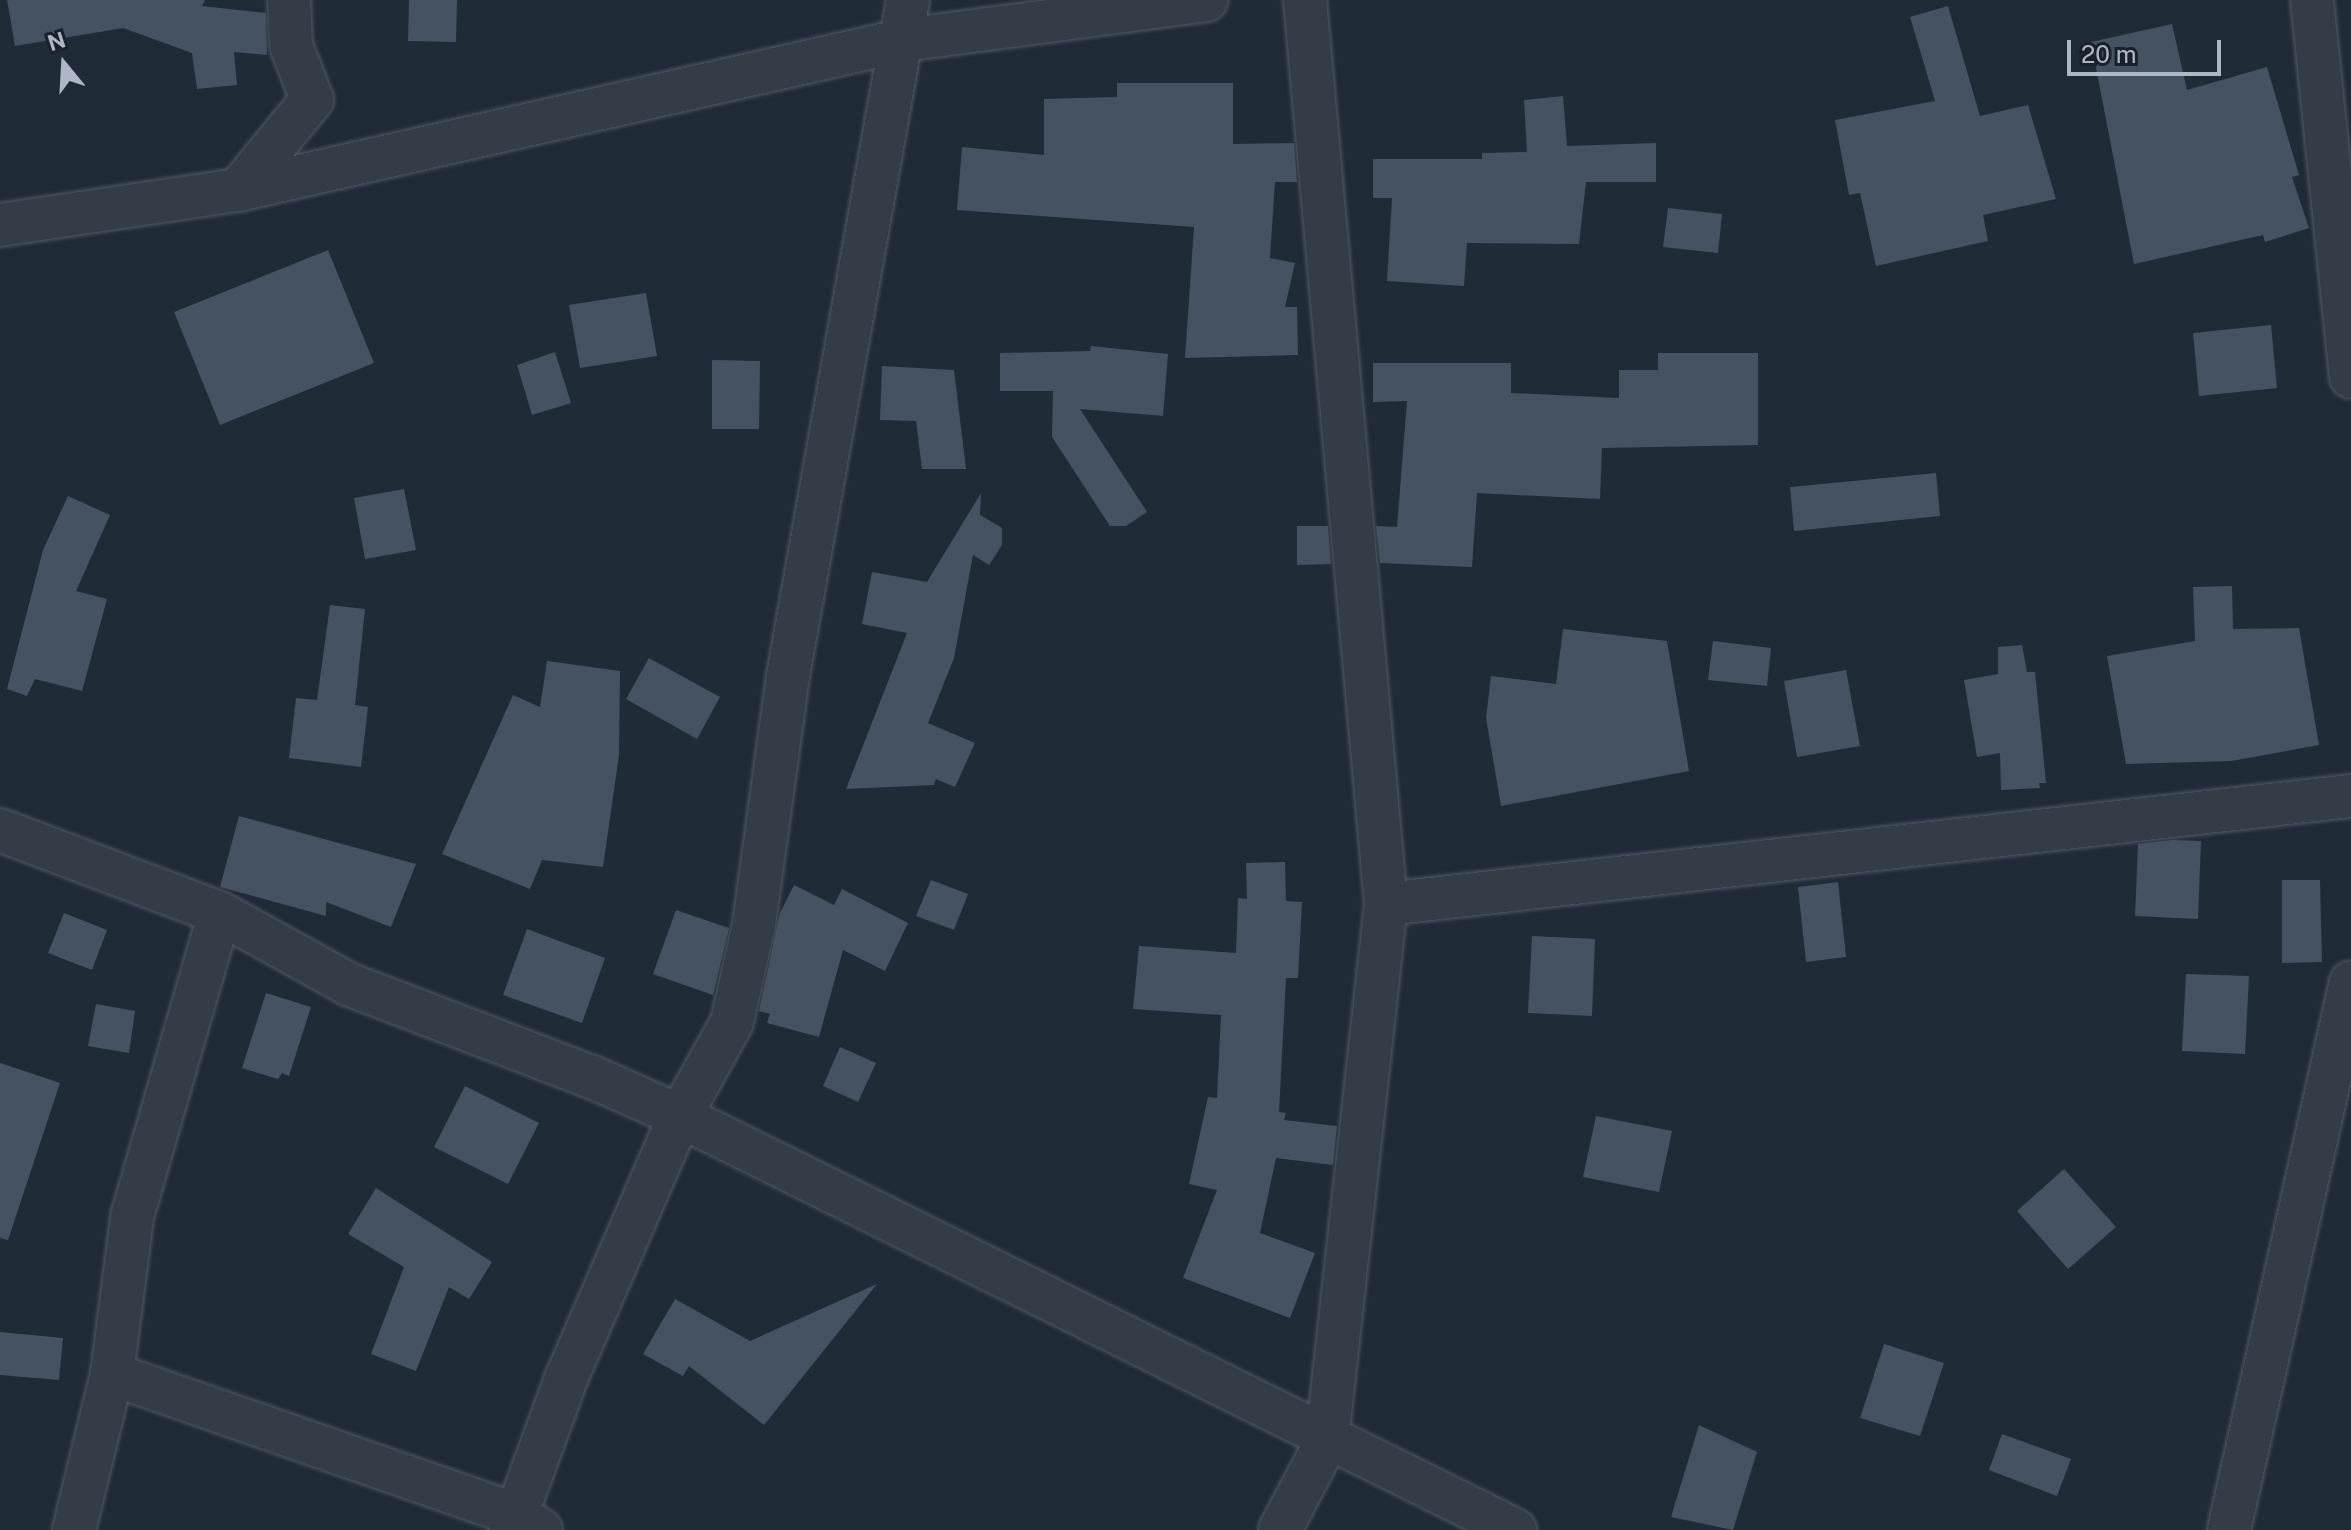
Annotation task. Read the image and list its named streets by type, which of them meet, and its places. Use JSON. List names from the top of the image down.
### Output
{
  "scale_bar": "20 m",
  "north": "top"
}
